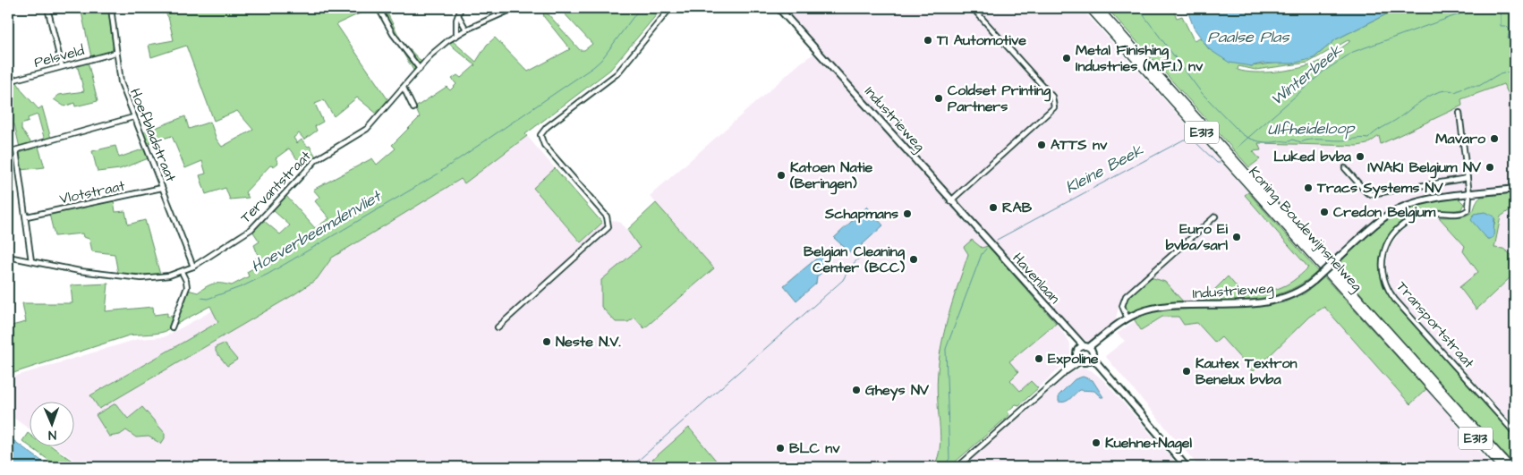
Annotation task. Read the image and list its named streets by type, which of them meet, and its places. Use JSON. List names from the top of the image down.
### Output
{
  "streets": {
    "highway": ["E313", "Koning Boudewijnsnelweg"],
    "main road": ["Industrieweg", "Havenlaan"],
    "street": [
      "Pelsveld",
      "Hoefbladstraat",
      "Tervantstraat",
      "Vlotstraat",
      "Transportstraat"
    ]
  },
  "crossings": [
    ["Pelsveld", "Hoefbladstraat"],
    ["Industrieweg", "Havenlaan"],
    ["Industrieweg", "Transportstraat"],
    ["Hoefbladstraat", "Tervantstraat"],
    ["Hoefbladstraat", "Vlotstraat"]
  ],
  "water": [
    "Paalse Plas",
    "Winterbeek",
    "Ulfheideloop",
    "Kleine Beek",
    "Hoeverbeemdenvliet"
  ],
  "places": [
    "TI Automotive",
    "Metal Finishing Industries (M.F.I.) nv",
    "Coldset Printing Partners",
    "Mavaro",
    "ATTS nv",
    "Luked bvba",
    "IWAKI Belgium NV",
    "Katoen Natie (Beringen)",
    "Tracs Systems NV",
    "RAB",
    "Credon Belgium",
    "Schapmans",
    "Euro Ei bvba/sarl",
    "Belgian Cleaning Center (BCC)",
    "Neste N.V.",
    "Expoline",
    "Kautex Textron Benelux bvba",
    "Gheys NV",
    "Kuehne+Nagel",
    "BLC nv"
  ],
  "north": "bottom"
}
